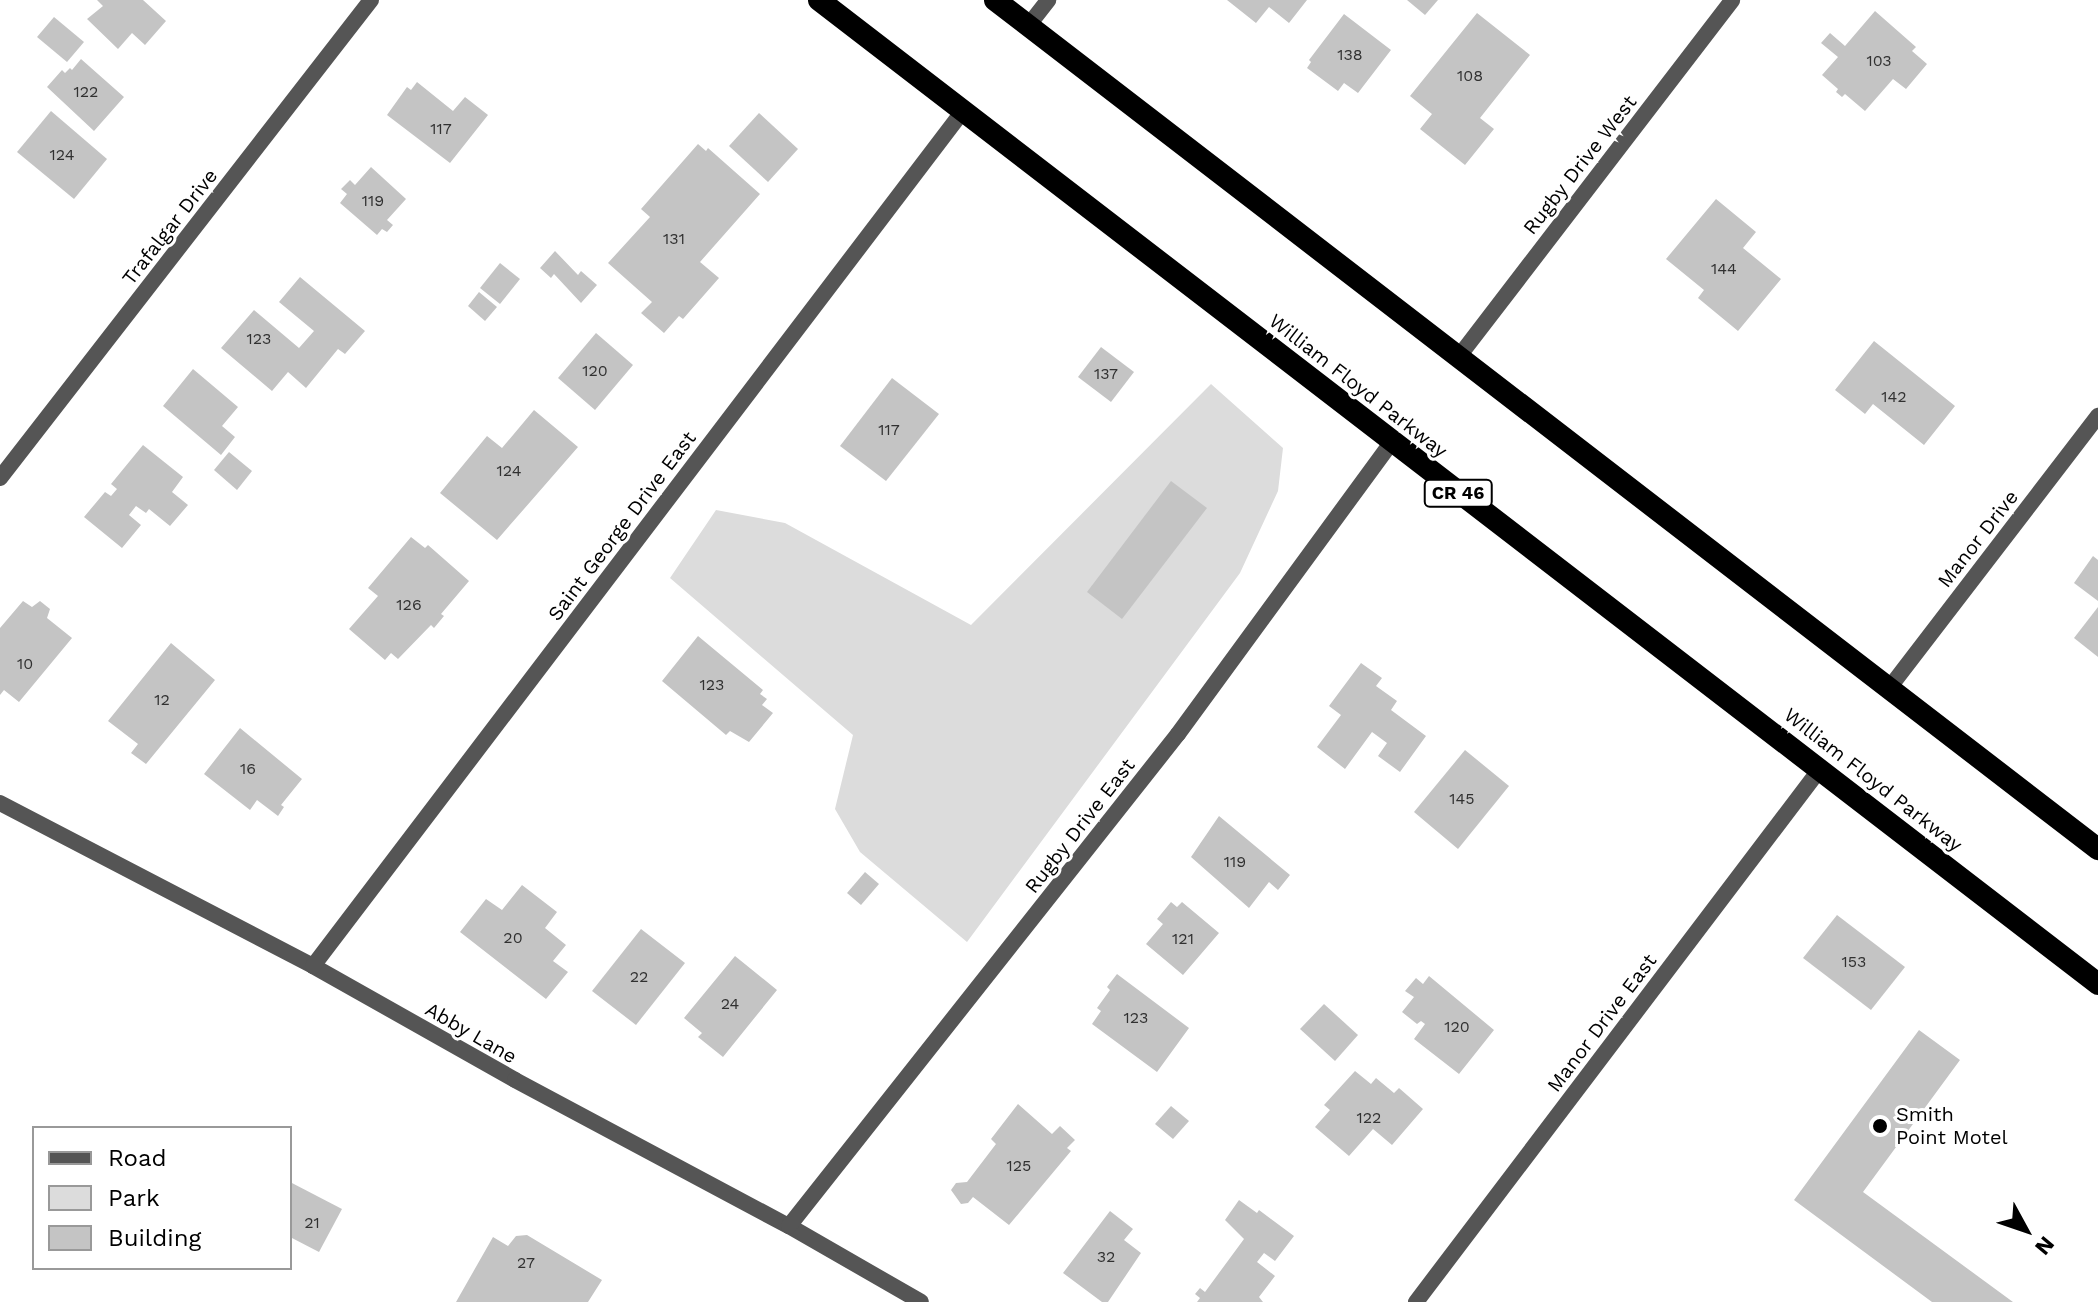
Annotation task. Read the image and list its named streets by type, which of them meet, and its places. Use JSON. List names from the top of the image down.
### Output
{
  "streets": {
    "highway": ["William Floyd Parkway", "CR 46"],
    "street": [
      "Rugby Drive West",
      "Trafalgar Drive",
      "Saint George Drive East",
      "Manor Drive",
      "Rugby Drive East",
      "Manor Drive East",
      "Abby Lane"
    ]
  },
  "crossings": [
    ["William Floyd Parkway", "Saint George Drive East"],
    ["William Floyd Parkway", "Rugby Drive East"],
    ["William Floyd Parkway", "Manor Drive East"],
    ["Saint George Drive East", "Abby Lane"],
    ["Rugby Drive East", "Abby Lane"]
  ],
  "places": ["Smith Point Motel"],
  "house_numbers": [
    "138",
    "103",
    "108",
    "122",
    "117",
    "124",
    "119",
    "131",
    "144",
    "123",
    "120",
    "137",
    "142",
    "117",
    "124",
    "126",
    "10",
    "123",
    "12",
    "16",
    "145",
    "119",
    "20",
    "121",
    "153",
    "22",
    "24",
    "123",
    "120",
    "122",
    "125",
    "21",
    "32",
    "27"
  ],
  "legend": ["Road", "Park", "Building"],
  "north": "bottom right"
}
